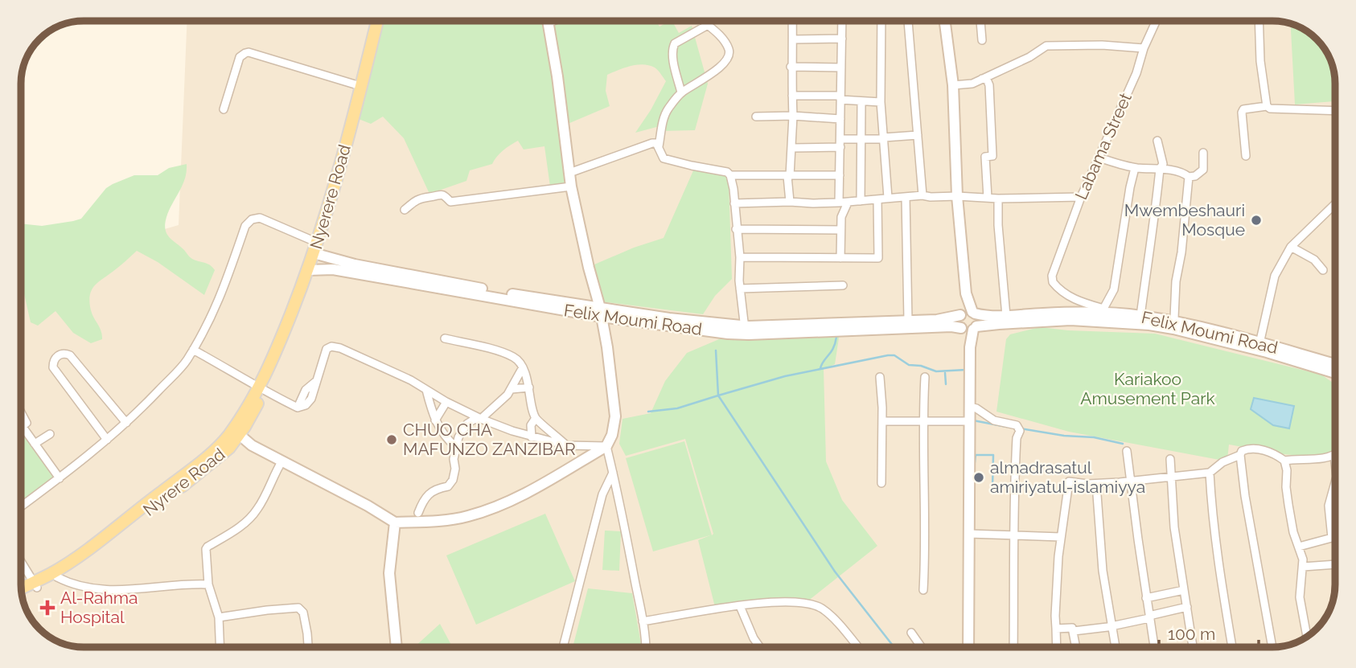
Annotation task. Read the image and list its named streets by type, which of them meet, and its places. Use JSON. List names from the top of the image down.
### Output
{
  "streets": {
    "main road": ["Nyerere Road", "Felix Moumi Road", "Nyrere Road"],
    "street": ["Labama Street"]
  },
  "crossings": [
    ["Labama Street", "Felix Moumi Road"],
    ["Nyerere Road", "Felix Moumi Road"],
    ["Nyerere Road", "Nyrere Road"]
  ],
  "parks": ["Kariakoo Amusement Park"],
  "places": {
    "other": ["Mwembeshauri Mosque", "CHUO CHA MAFUNZO ZANZIBAR", "almadrasatul amiriyatul-islamiyya"],
    "health": ["Al-Rahma Hospital"]
  },
  "scale_bar": "100 m"
}
